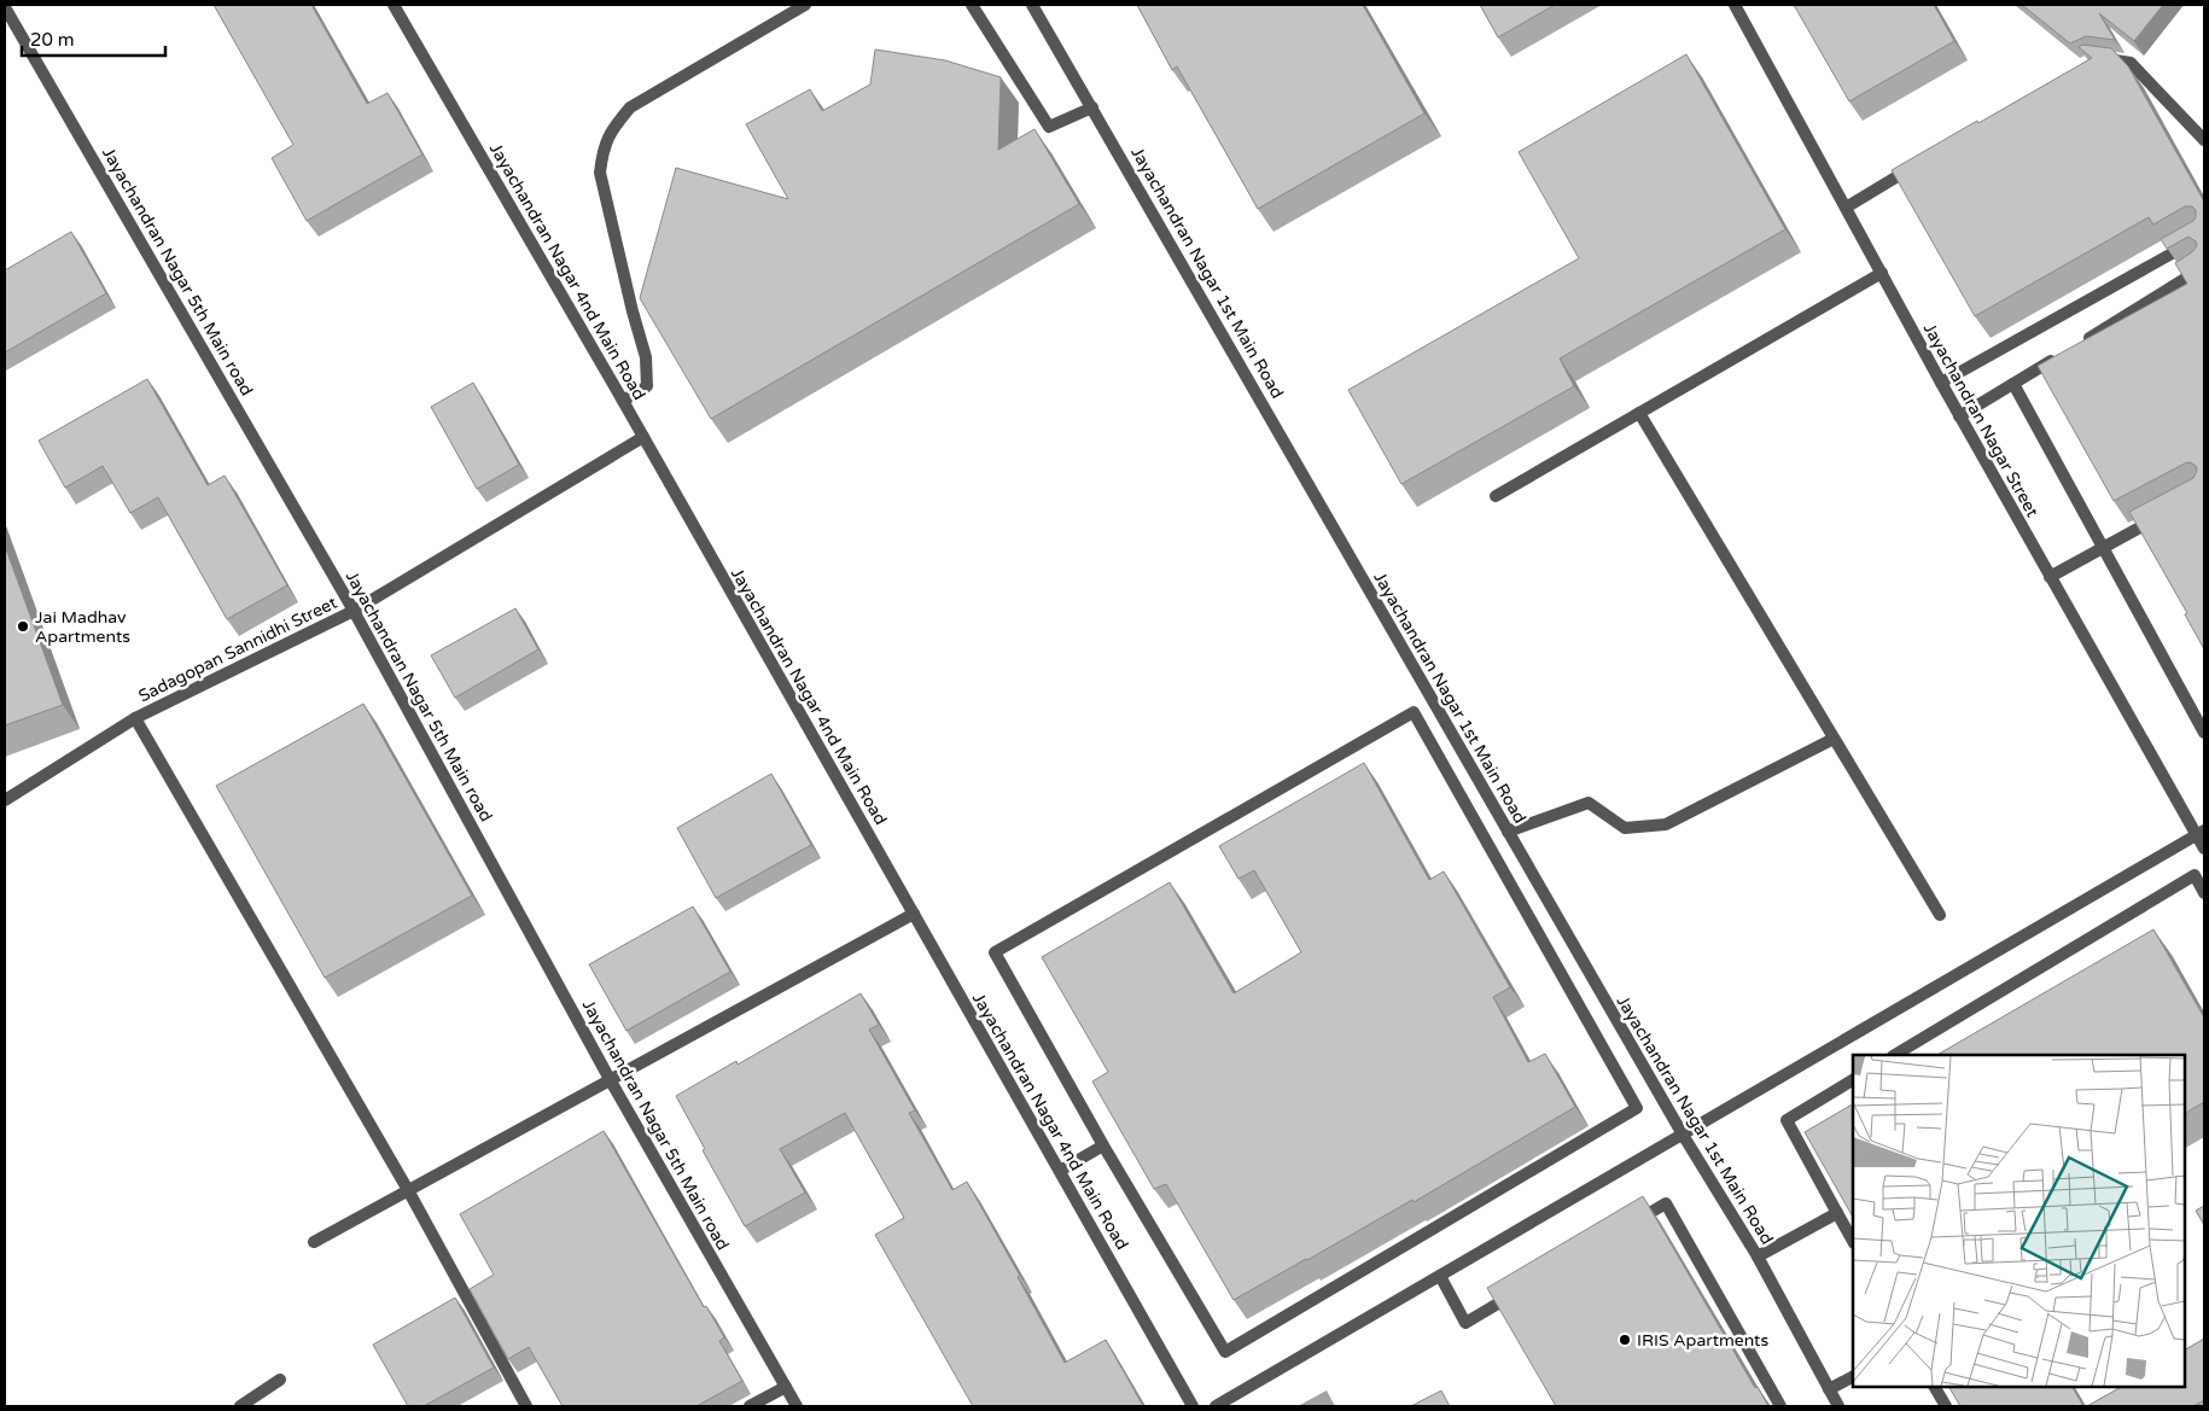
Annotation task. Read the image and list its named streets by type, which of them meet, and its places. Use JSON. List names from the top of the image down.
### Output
{
  "streets": {
    "street": [
      "Jayachandran Nagar 5th Main road",
      "Jayachandran Nagar 4nd Main Road",
      "Jayachandran Nagar 1st Main Road",
      "Jayachandran Nagar Street",
      "Sadagopan Sannidhi Street"
    ]
  },
  "crossings": [
    ["Jayachandran Nagar 5th Main road", "Sadagopan Sannidhi Street"],
    ["Jayachandran Nagar 4nd Main Road", "Sadagopan Sannidhi Street"]
  ],
  "places": ["Jai Madhav Apartments", "IRIS Apartments"],
  "scale_bar": "20 m"
}
